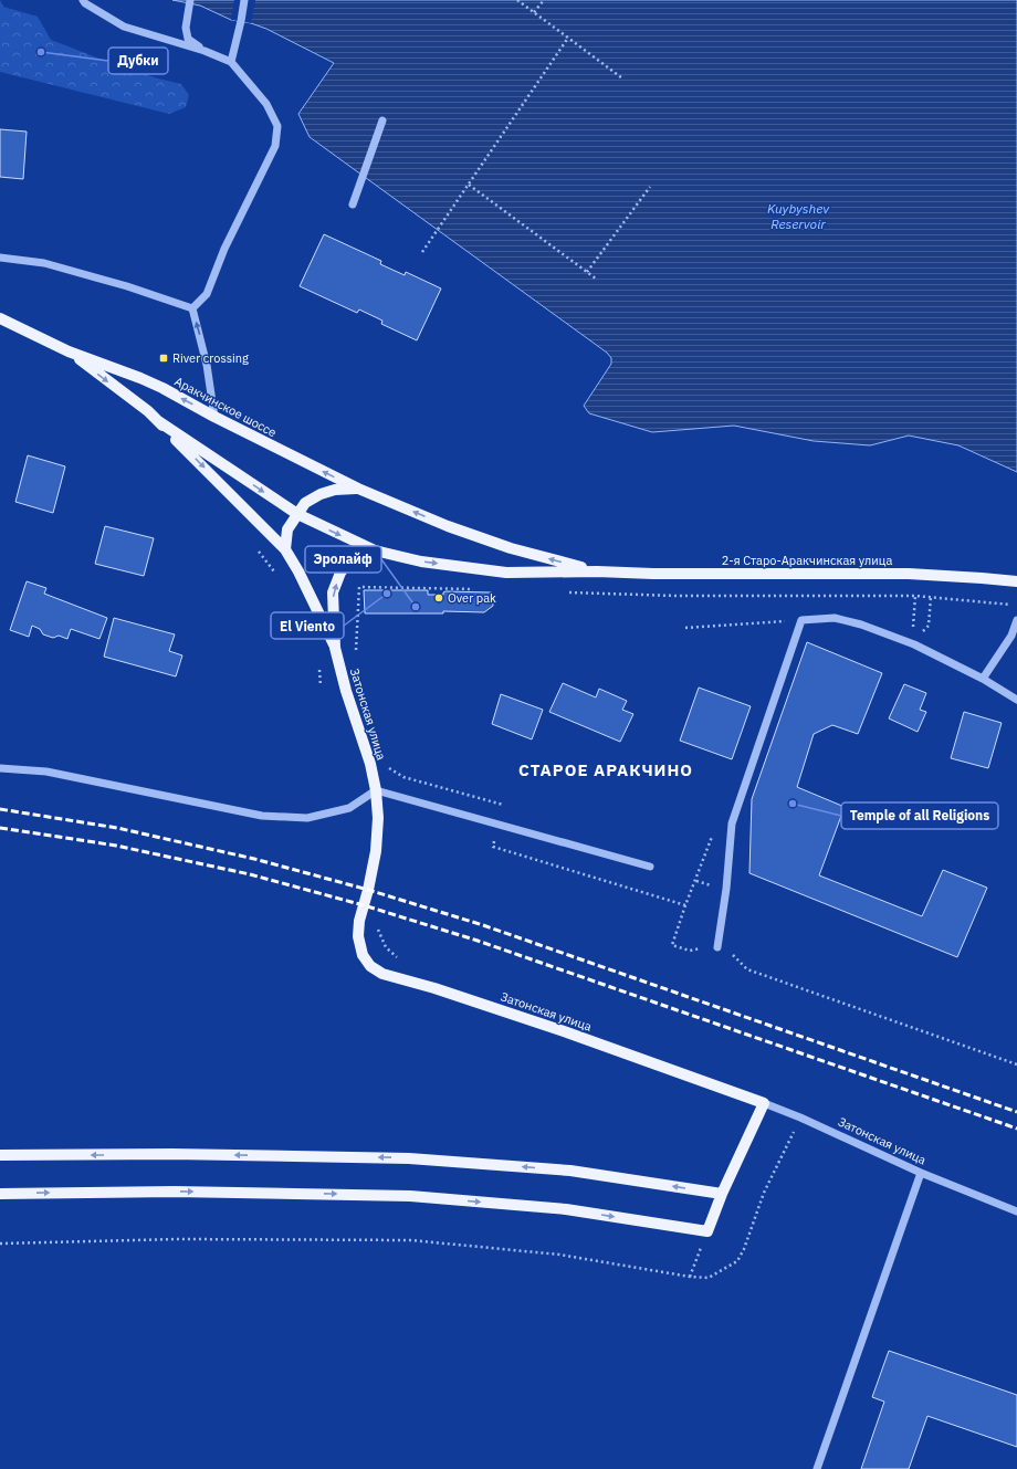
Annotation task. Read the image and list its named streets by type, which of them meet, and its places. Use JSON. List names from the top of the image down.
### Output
{
  "streets": {
    "main road": ["Аракчинское шоссе", "2-я Старо-Аракчинская улица", "Затонская улица"]
  },
  "crossings": [
    ["Аракчинское шоссе", "2-я Старо-Аракчинская улица"],
    ["Аракчинское шоссе", "Затонская улица"],
    ["2-я Старо-Аракчинская улица", "Затонская улица"]
  ],
  "districts": ["СТАРОЕ АРАКЧИНО"],
  "water": ["Kuybyshev Reservoir"],
  "places": {
    "other": [
      "Дубки",
      "El Viento",
      "Over pak",
      "Эролайф",
      "Temple of all Religions"
    ],
    "transit": ["River crossing"]
  }
}
